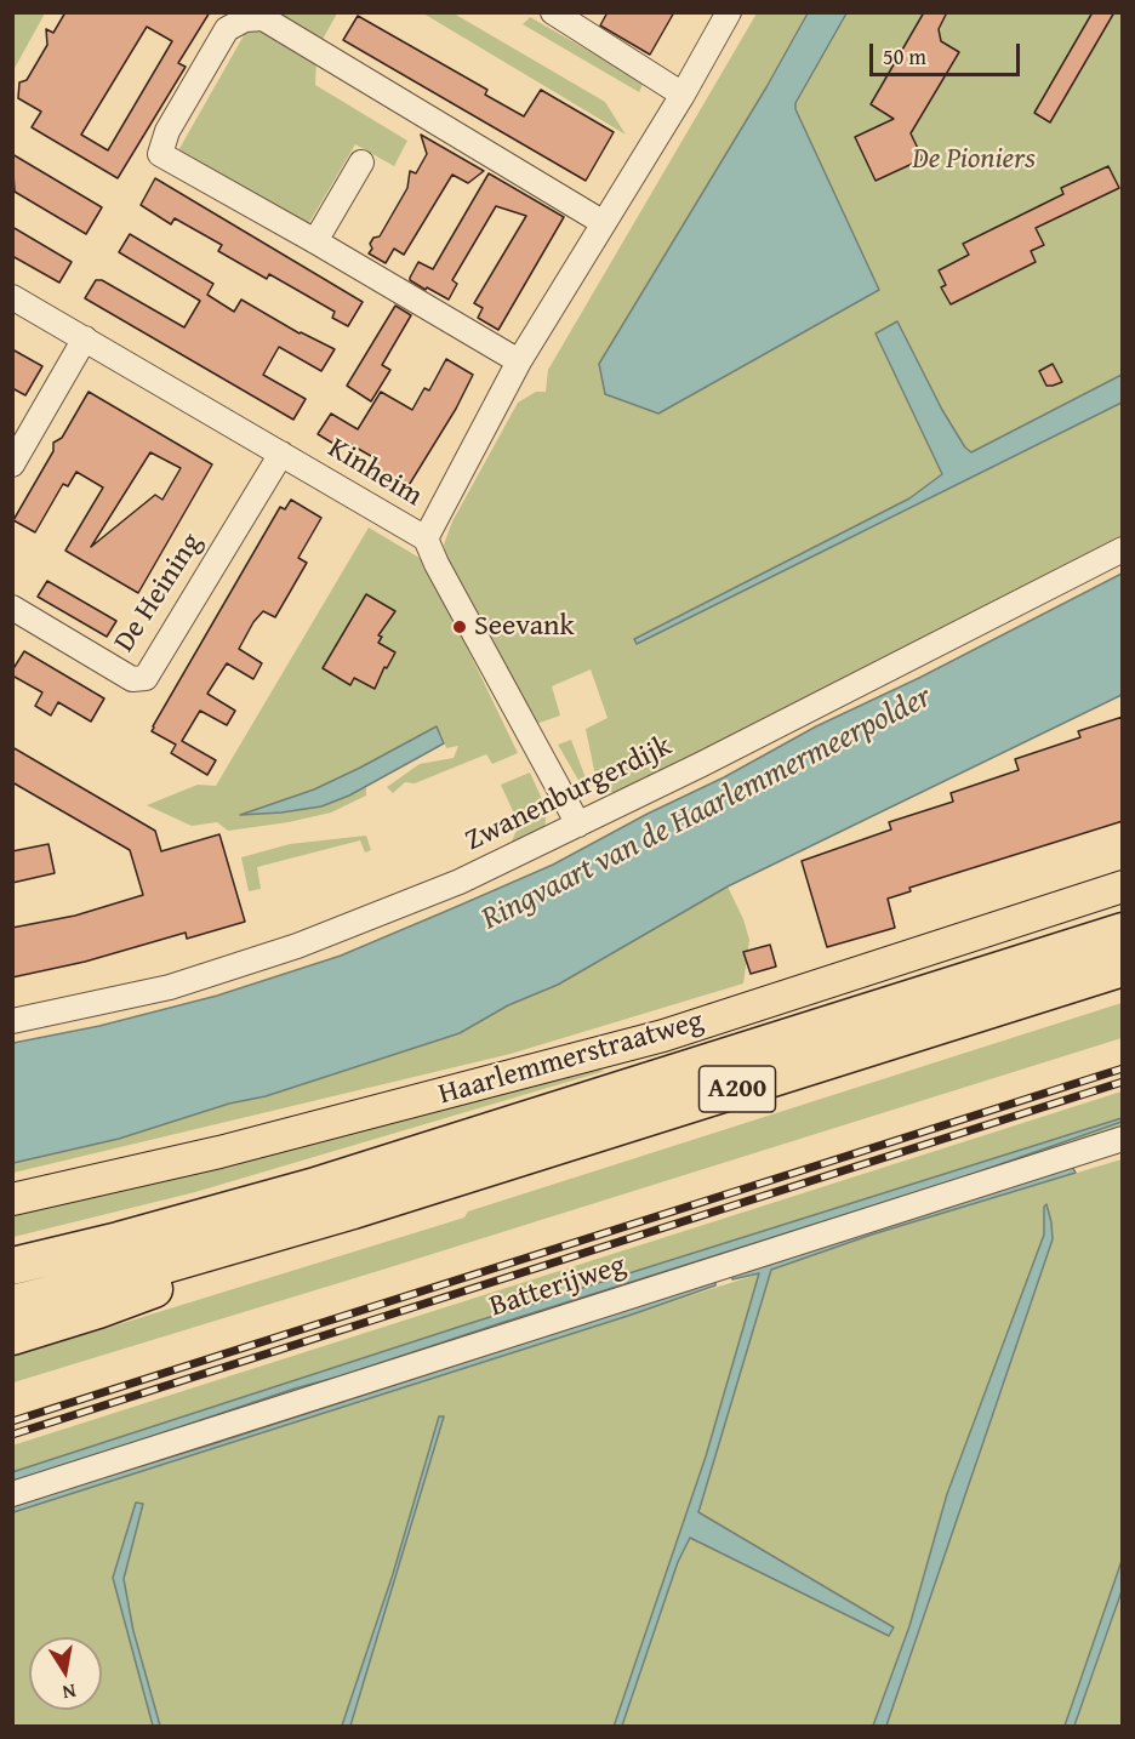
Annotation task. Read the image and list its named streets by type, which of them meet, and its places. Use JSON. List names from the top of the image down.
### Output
{
  "streets": {
    "highway": ["A200"],
    "main road": ["Haarlemmerstraatweg"],
    "street": [
      "Kinheim",
      "De Heining",
      "Zwanenburgerdijk",
      "Batterijweg"
    ]
  },
  "crossings": [
    ["Kinheim", "De Heining"],
    ["Kinheim", "Zwanenburgerdijk"]
  ],
  "water": ["Ringvaart van de Haarlemmermeerpolder"],
  "parks": ["De Pioniers"],
  "places": ["Seevank"],
  "scale_bar": "50 m",
  "north": "bottom"
}
